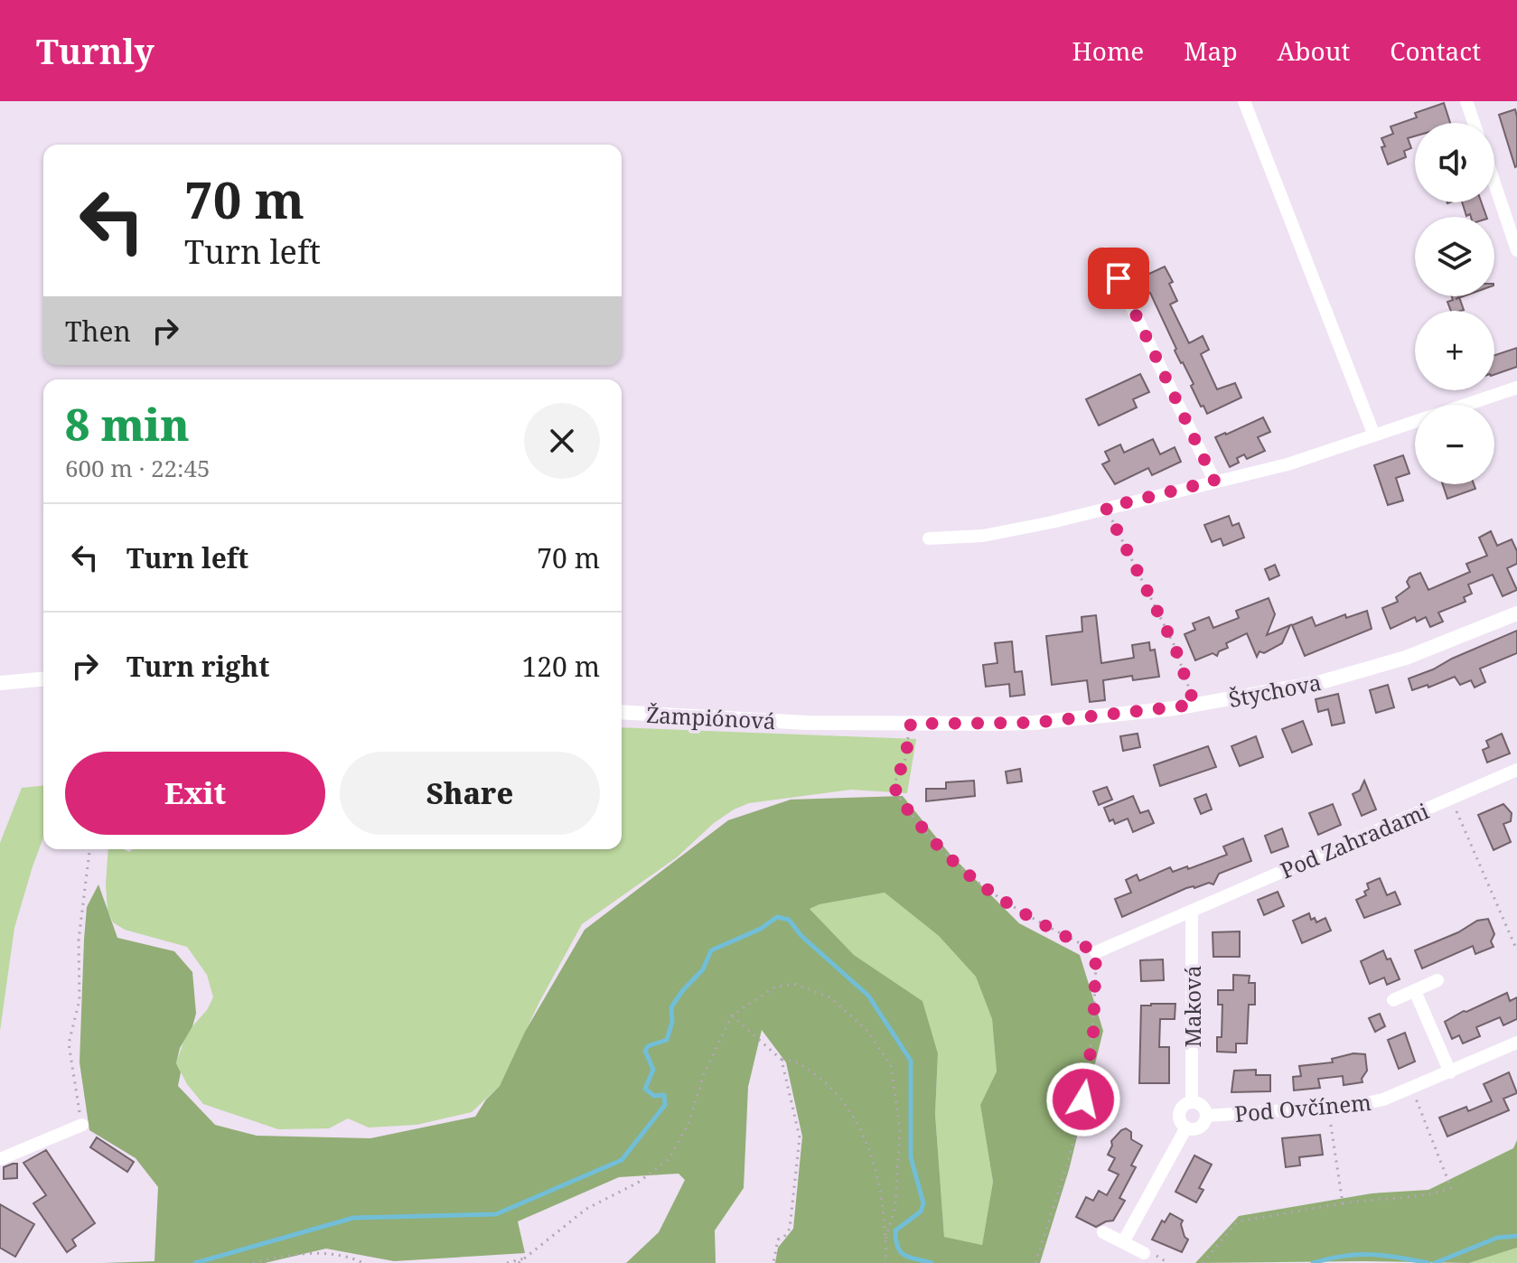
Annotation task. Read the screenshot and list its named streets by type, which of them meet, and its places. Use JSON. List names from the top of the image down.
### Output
{
  "streets": {
    "street": [
      "Štychova",
      "Žampiónová",
      "Pod Zahradami",
      "Maková",
      "Pod Ovčínem"
    ]
  },
  "crossings": [
    ["Štychova", "Žampiónová"],
    ["Pod Zahradami", "Maková"],
    ["Maková", "Pod Ovčínem"]
  ],
  "page": {
    "header": "Turnly",
    "nav": [
      "Home",
      "Map",
      "About",
      "Contact"
    ],
    "map_buttons": ["+", "−"],
    "turn": ["70 m", "Turn left"],
    "then": "Then",
    "heading": ["8 min", "600 m · 22:45"],
    "list": [
      {
        "name": "Turn left",
        "value": "70 m"
      },
      {
        "name": "Turn right",
        "value": "120 m"
      }
    ],
    "buttons": ["Exit", "Share"]
  }
}
